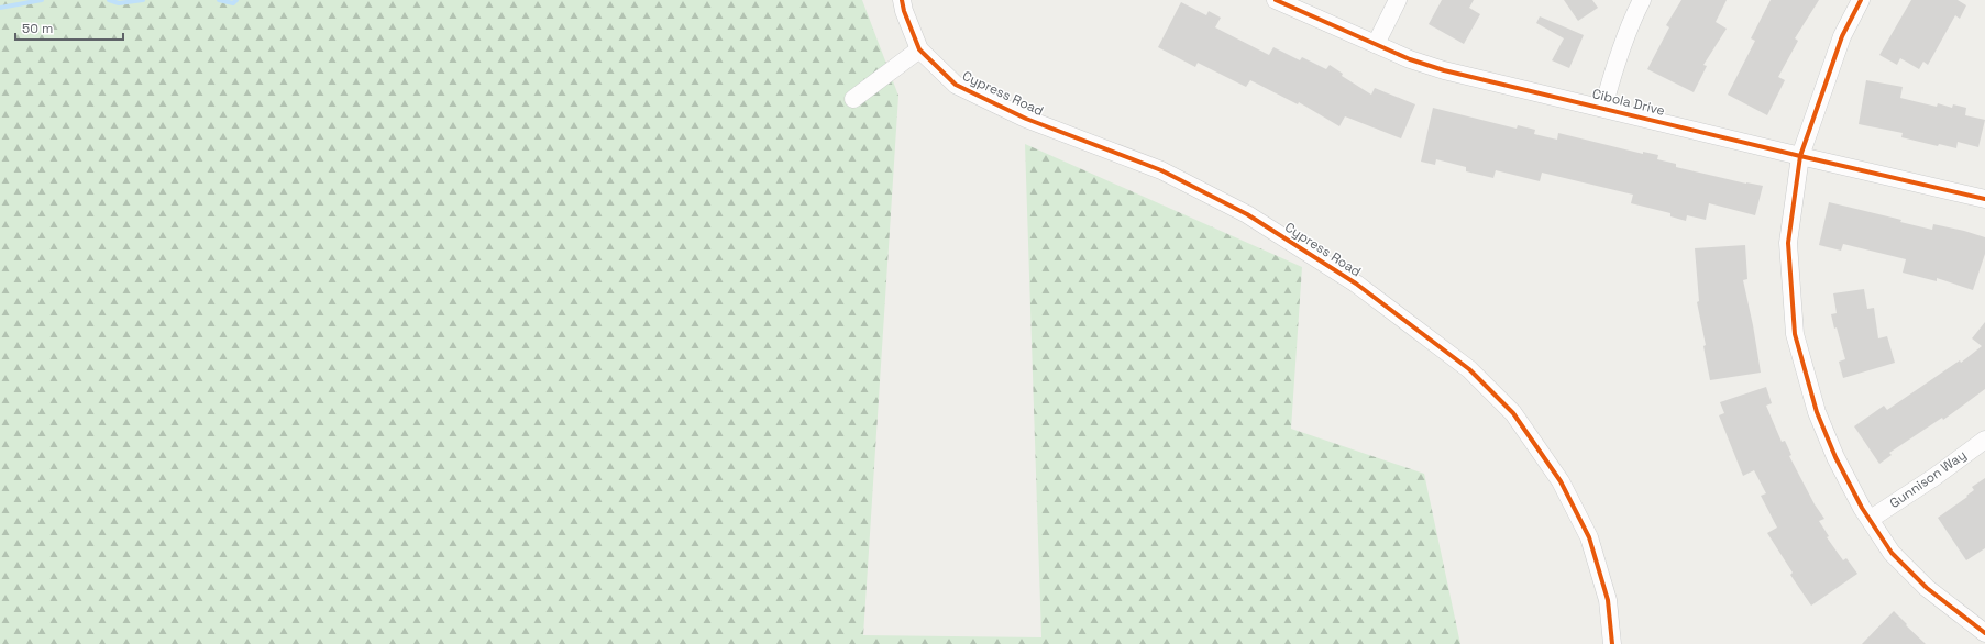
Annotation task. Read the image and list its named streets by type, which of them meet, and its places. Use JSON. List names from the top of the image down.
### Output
{
  "streets": {
    "street": ["Cypress Road", "Cibola Drive", "Gunnison Way"]
  },
  "scale_bar": "50 m"
}
